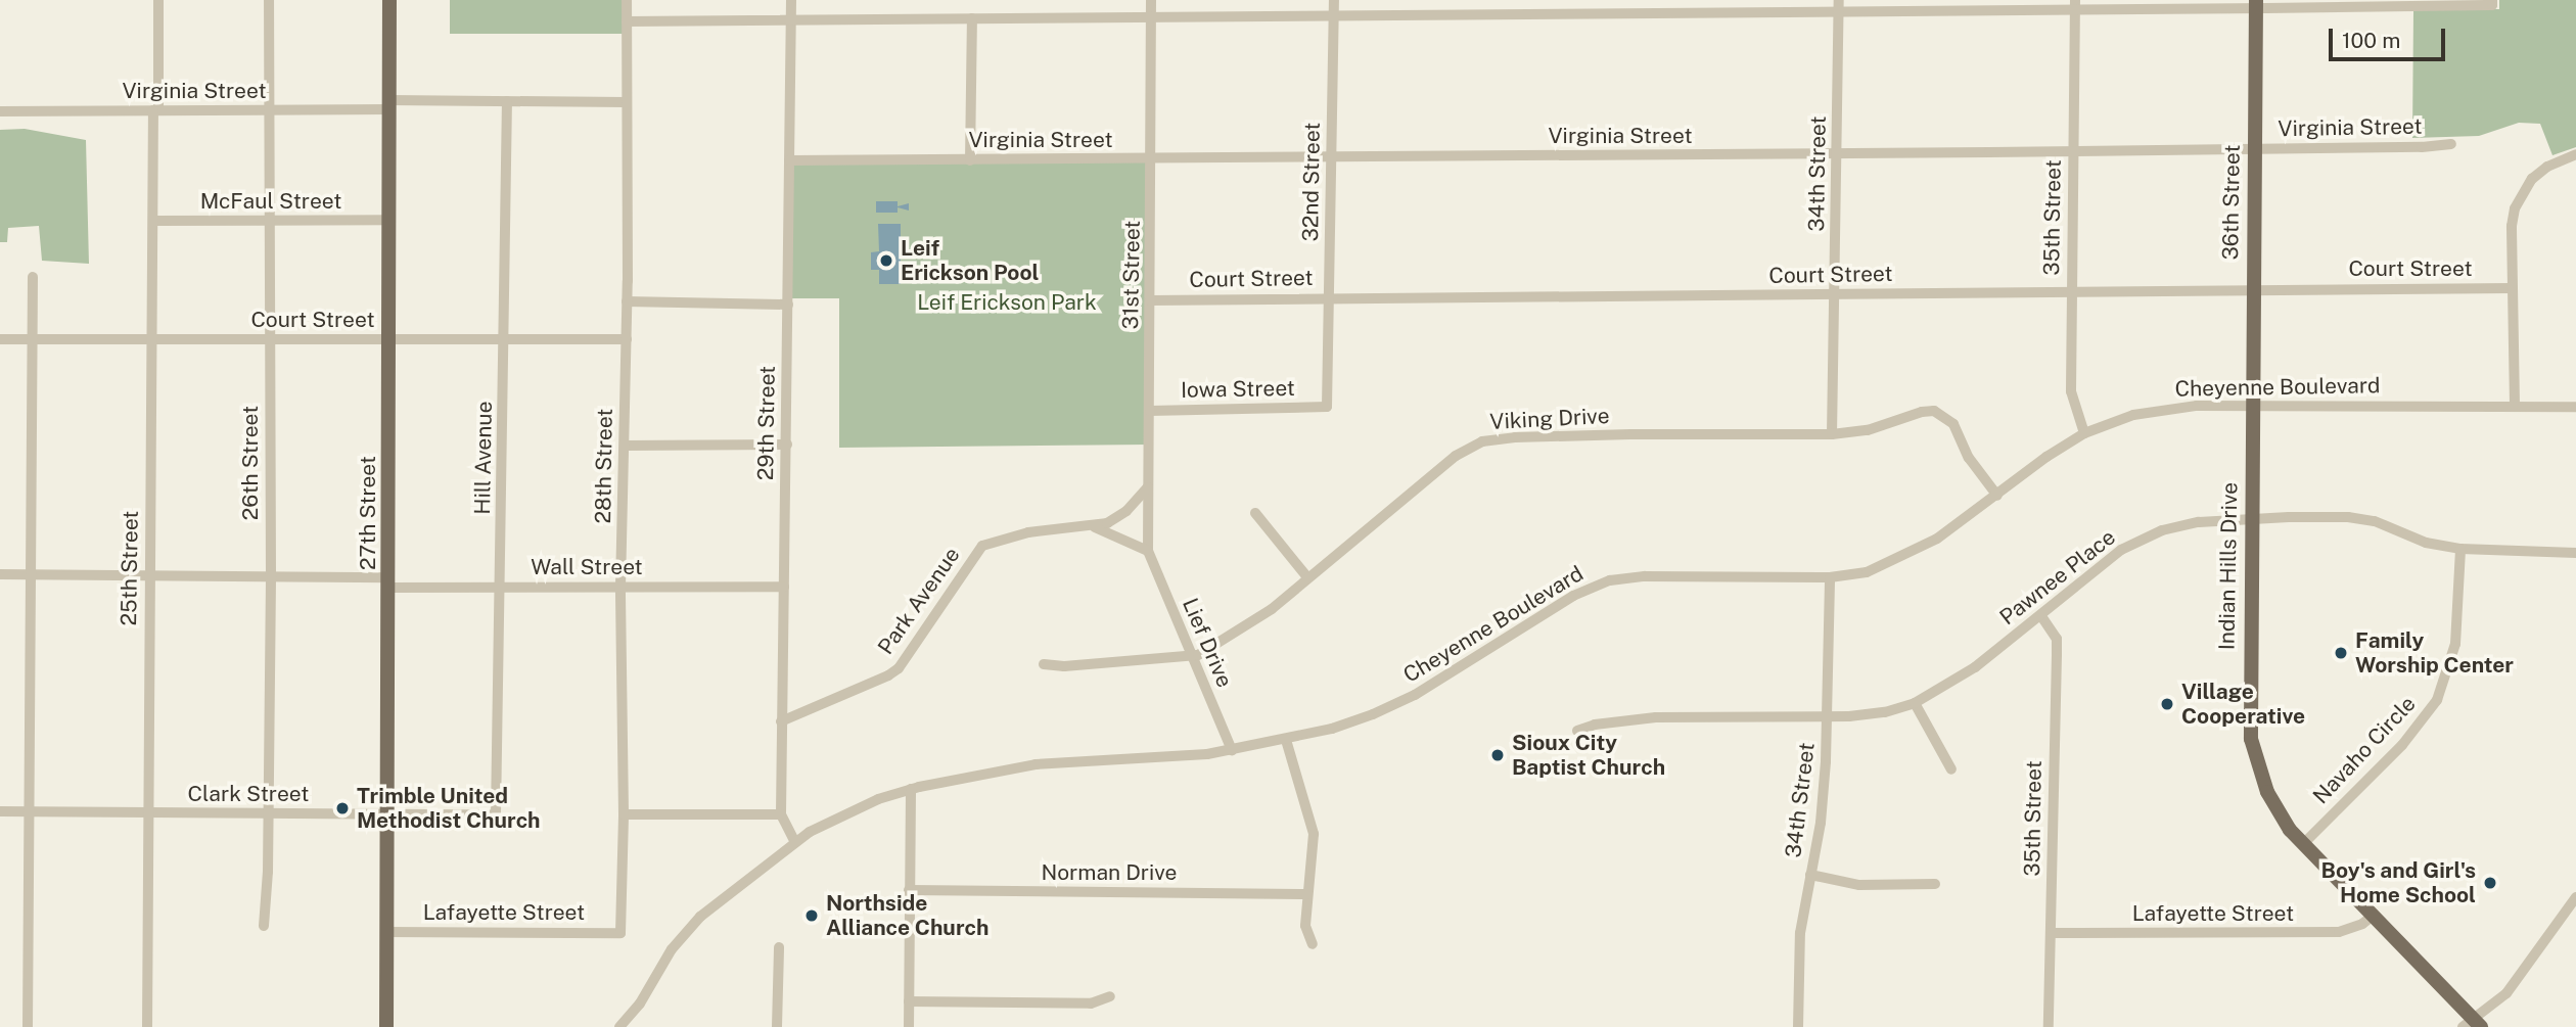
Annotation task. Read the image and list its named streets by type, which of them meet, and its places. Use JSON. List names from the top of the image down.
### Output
{
  "streets": {
    "main road": ["36th Street", "27th Street", "Indian Hills Drive"],
    "street": [
      "Virginia Street",
      "34th Street",
      "32nd Street",
      "McFaul Street",
      "35th Street",
      "Court Street",
      "31st Street",
      "Cheyenne Boulevard",
      "Iowa Street",
      "Viking Drive",
      "29th Street",
      "Hill Avenue",
      "26th Street",
      "28th Street",
      "Wall Street",
      "25th Street",
      "Pawnee Place",
      "Park Avenue",
      "Lief Drive",
      "Navaho Circle",
      "Clark Street",
      "Norman Drive",
      "Lafayette Street"
    ]
  },
  "crossings": [
    ["Virginia Street", "34th Street"],
    ["Virginia Street", "32nd Street"],
    ["Virginia Street", "36th Street"],
    ["Virginia Street", "35th Street"],
    ["Virginia Street", "31st Street"],
    ["Virginia Street", "29th Street"],
    ["Virginia Street", "Hill Avenue"],
    ["Virginia Street", "26th Street"],
    ["Virginia Street", "28th Street"],
    ["Virginia Street", "27th Street"],
    ["Virginia Street", "25th Street"],
    ["34th Street", "Court Street"],
    ["34th Street", "Cheyenne Boulevard"],
    ["34th Street", "Viking Drive"],
    ["34th Street", "Pawnee Place"],
    ["32nd Street", "Court Street"],
    ["32nd Street", "Iowa Street"],
    ["McFaul Street", "26th Street"],
    ["McFaul Street", "27th Street"],
    ["McFaul Street", "25th Street"],
    ["36th Street", "Court Street"],
    ["36th Street", "Cheyenne Boulevard"],
    ["36th Street", "Indian Hills Drive"],
    ["35th Street", "Court Street"],
    ["35th Street", "Cheyenne Boulevard"],
    ["35th Street", "Pawnee Place"],
    ["35th Street", "Lafayette Street"],
    ["Court Street", "31st Street"],
    ["Court Street", "Hill Avenue"],
    ["Court Street", "26th Street"],
    ["Court Street", "28th Street"],
    ["Court Street", "27th Street"],
    ["Court Street", "25th Street"],
    ["31st Street", "Iowa Street"],
    ["31st Street", "Park Avenue"],
    ["31st Street", "Lief Drive"],
    ["Cheyenne Boulevard", "Viking Drive"],
    ["Cheyenne Boulevard", "29th Street"],
    ["Cheyenne Boulevard", "Indian Hills Drive"],
    ["Cheyenne Boulevard", "Lief Drive"],
    ["Viking Drive", "Lief Drive"],
    ["29th Street", "Wall Street"],
    ["29th Street", "Park Avenue"],
    ["Hill Avenue", "Wall Street"],
    ["Hill Avenue", "Clark Street"],
    ["26th Street", "Wall Street"],
    ["26th Street", "Clark Street"],
    ["28th Street", "Wall Street"],
    ["28th Street", "Lafayette Street"],
    ["27th Street", "Wall Street"],
    ["27th Street", "Clark Street"],
    ["27th Street", "Lafayette Street"],
    ["Indian Hills Drive", "Pawnee Place"],
    ["Indian Hills Drive", "Navaho Circle"],
    ["Indian Hills Drive", "Lafayette Street"],
    ["Wall Street", "25th Street"],
    ["25th Street", "Clark Street"],
    ["Pawnee Place", "Navaho Circle"],
    ["Park Avenue", "Lief Drive"]
  ],
  "parks": ["Leif Erickson Park"],
  "places": [
    "Leif Erickson Pool",
    "Family Worship Center",
    "Village Cooperative",
    "Sioux City Baptist Church",
    "Trimble United Methodist Church",
    "Boy's and Girl's Home School",
    "Northside Alliance Church"
  ],
  "scale_bar": "100 m"
}
